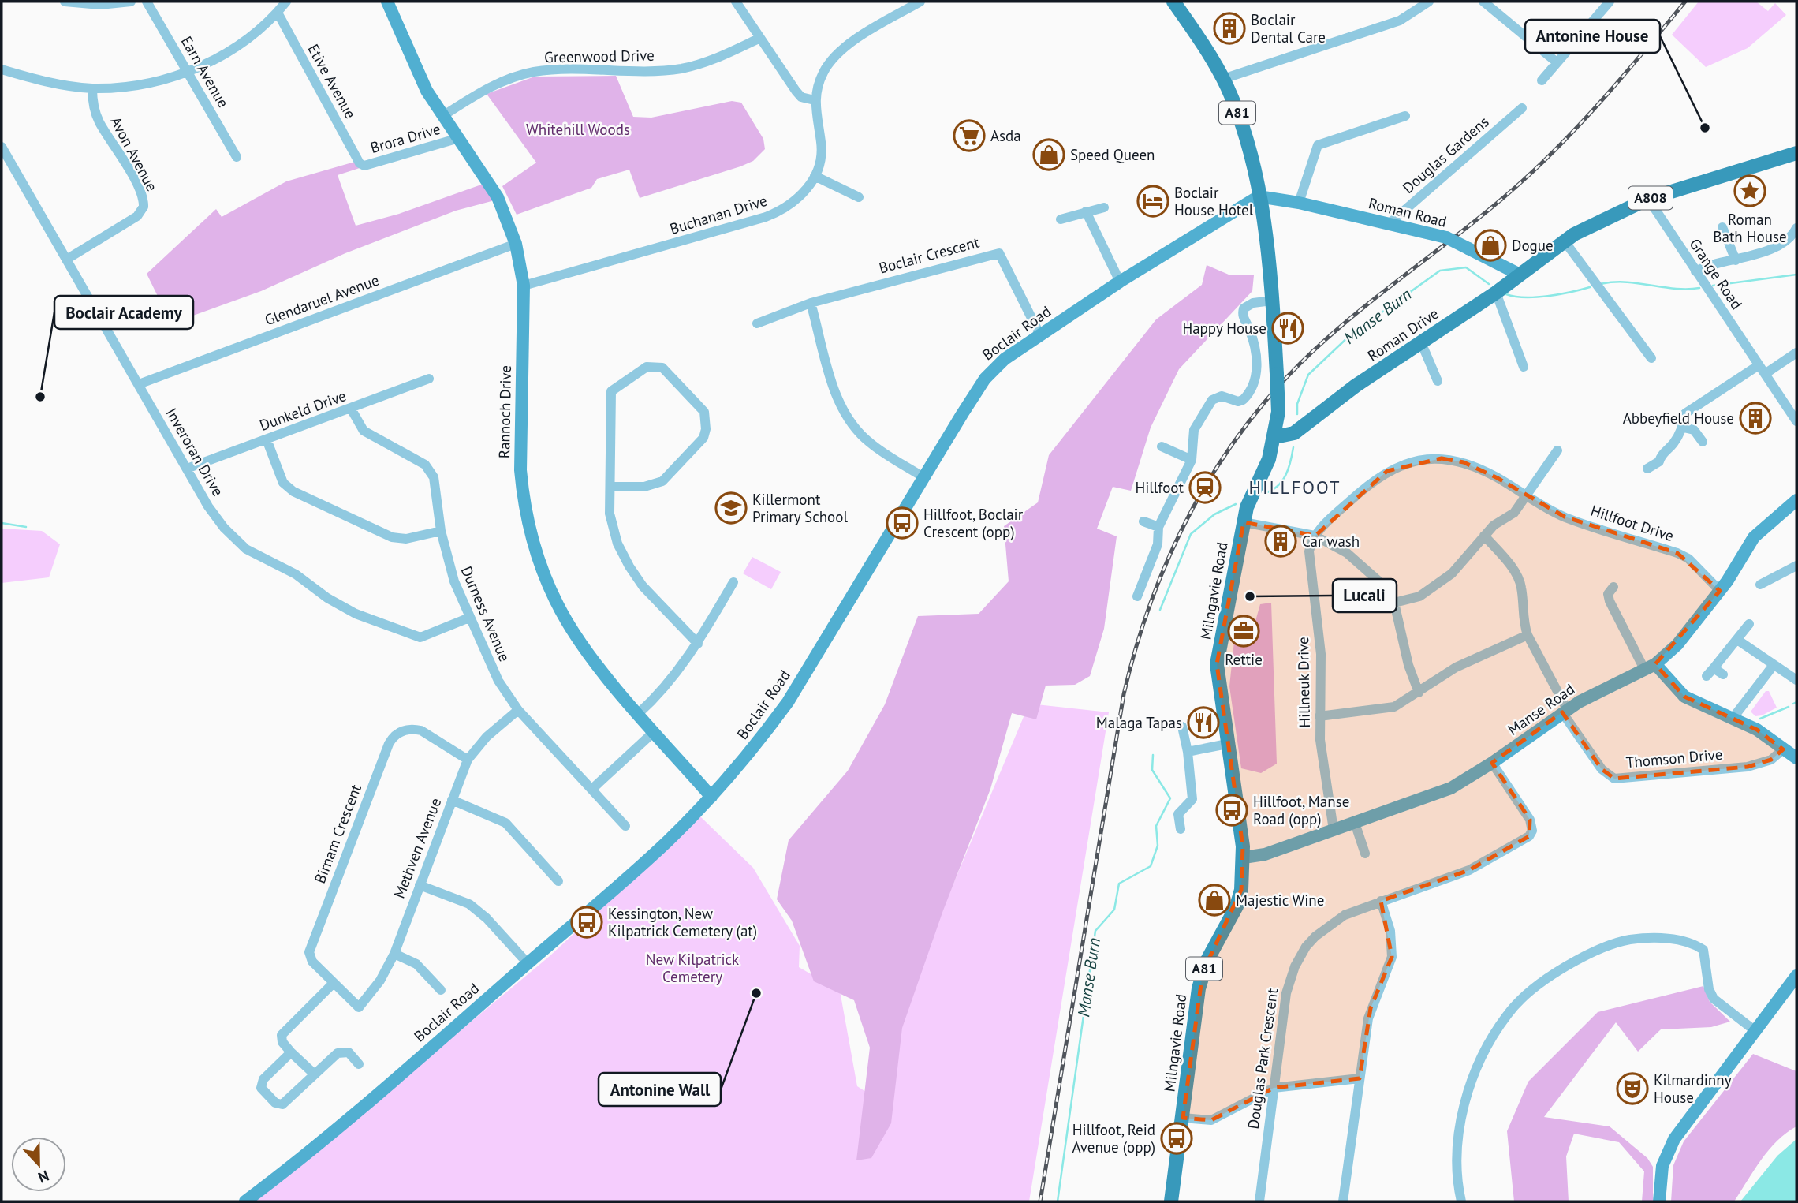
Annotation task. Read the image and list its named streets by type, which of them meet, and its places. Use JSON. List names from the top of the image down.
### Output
{
  "streets": {
    "main road": [
      "A81",
      "A808",
      "Roman Drive",
      "Milngavie Road"
    ],
    "street": [
      "Greenwood Drive",
      "Earn Avenue",
      "Etive Avenue",
      "Brora Drive",
      "Avon Avenue",
      "Douglas Gardens",
      "Roman Road",
      "Buchanan Drive",
      "Boclair Crescent",
      "Grange Road",
      "Glendaruel Avenue",
      "Boclair Road",
      "Dunkeld Drive",
      "Rannoch Drive",
      "Inveroran Drive",
      "Hillfoot Drive",
      "Durness Avenue",
      "Hillneuk Drive",
      "Manse Road",
      "Thomson Drive",
      "Birnam Crescent",
      "Methven Avenue",
      "Douglas Park Crescent"
    ]
  },
  "crossings": [
    ["Greenwood Drive", "Rannoch Drive"],
    ["Etive Avenue", "Brora Drive"],
    ["Brora Drive", "Rannoch Drive"],
    ["Avon Avenue", "Inveroran Drive"],
    ["Douglas Gardens", "Roman Road"],
    ["A808", "Roman Road"],
    ["A808", "Grange Road"],
    ["A808", "Roman Drive"],
    ["Roman Road", "Boclair Road"],
    ["Roman Road", "Roman Drive"],
    ["Roman Road", "Milngavie Road"],
    ["Buchanan Drive", "Rannoch Drive"],
    ["Boclair Crescent", "Boclair Road"],
    ["Glendaruel Avenue", "Rannoch Drive"],
    ["Glendaruel Avenue", "Inveroran Drive"],
    ["Boclair Road", "Rannoch Drive"],
    ["Boclair Road", "Milngavie Road"],
    ["Roman Drive", "Milngavie Road"],
    ["Dunkeld Drive", "Inveroran Drive"],
    ["Dunkeld Drive", "Durness Avenue"],
    ["Inveroran Drive", "Durness Avenue"],
    ["Hillfoot Drive", "Hillneuk Drive"],
    ["Hillfoot Drive", "Manse Road"],
    ["Milngavie Road", "Manse Road"],
    ["Durness Avenue", "Methven Avenue"],
    ["Hillneuk Drive", "Manse Road"],
    ["Manse Road", "Thomson Drive"],
    ["Manse Road", "Douglas Park Crescent"],
    ["Birnam Crescent", "Methven Avenue"]
  ],
  "districts": ["HILLFOOT"],
  "water": ["Manse Burn"],
  "parks": ["Whitehill Woods", "New Kilpatrick Cemetery"],
  "places": {
    "building": ["Boclair Dental Care", "Abbeyfield House", "Car wash"],
    "other": [
      "Antonine House",
      "Boclair Academy",
      "Lucali",
      "Antonine Wall"
    ],
    "supermarket": ["Asda"],
    "shop": ["Speed Queen", "Dogue", "Majestic Wine"],
    "place": ["Roman Bath House"],
    "hotel": ["Boclair House Hotel"],
    "restaurant": ["Happy House", "Malaga Tapas"],
    "station": ["Hillfoot"],
    "school or university": ["Killermont Primary School"],
    "bus stop": [
      "Hillfoot, Boclair Crescent (opp)",
      "Hillfoot, Manse Road (opp)",
      "Kessington, New Kilpatrick Cemetery (at)",
      "Hillfoot, Reid Avenue (opp)"
    ],
    "office": ["Rettie"],
    "theatre": ["Kilmardinny House"]
  },
  "north": "bottom"
}
